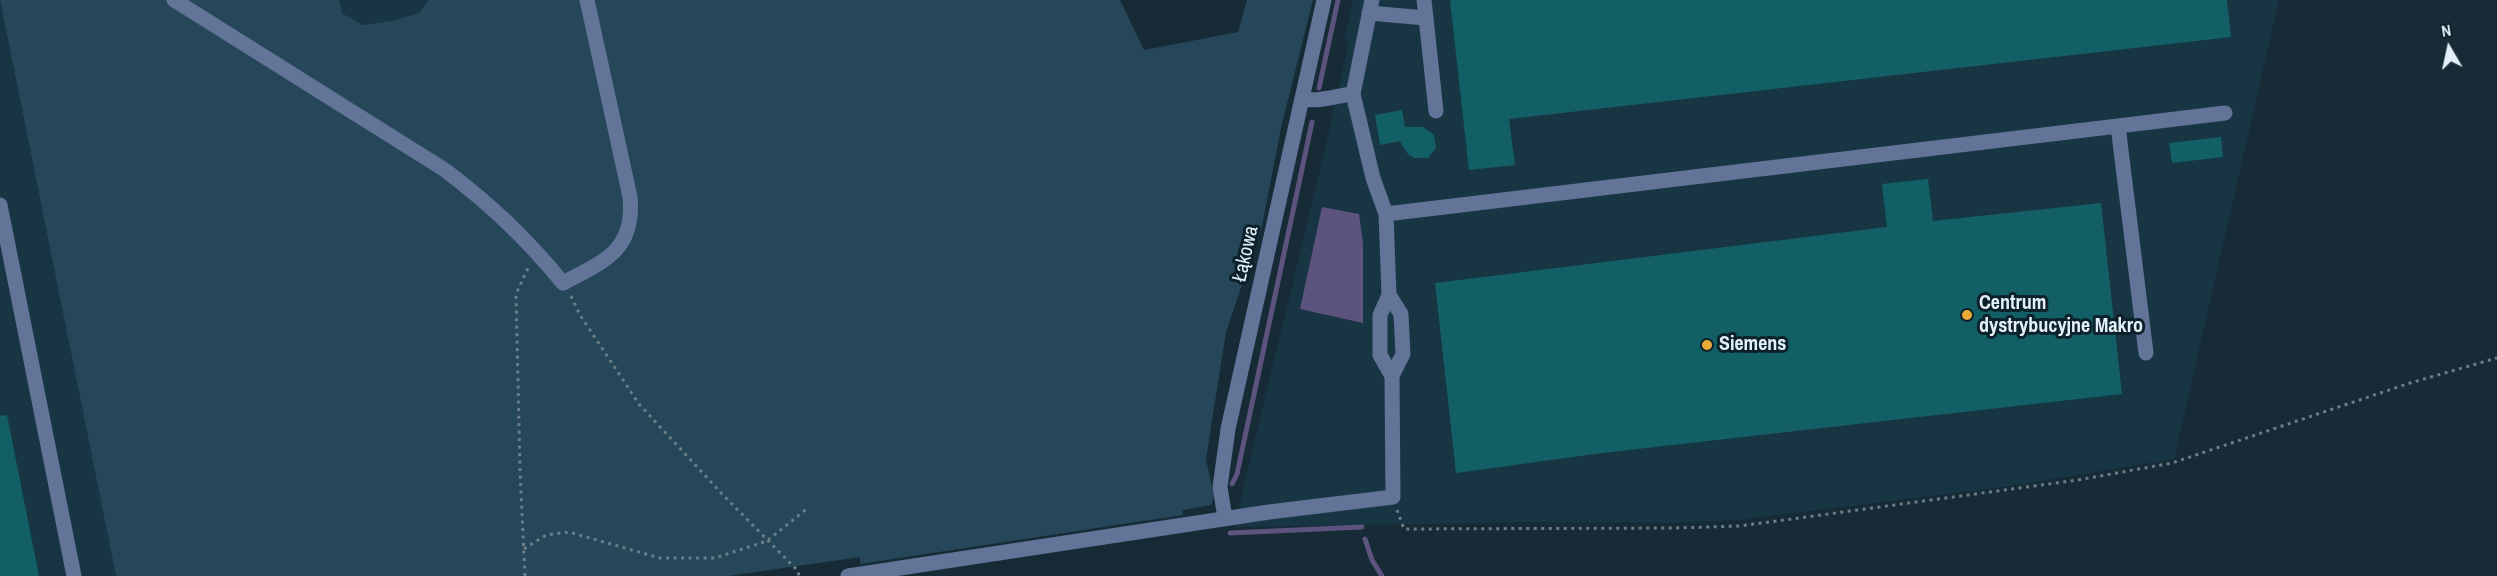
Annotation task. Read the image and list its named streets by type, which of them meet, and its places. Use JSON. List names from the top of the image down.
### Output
{
  "streets": {
    "street": ["Łąkowa"]
  },
  "places": ["Centrum dystrybucyjne Makro", "Siemens"],
  "north": "top"
}
